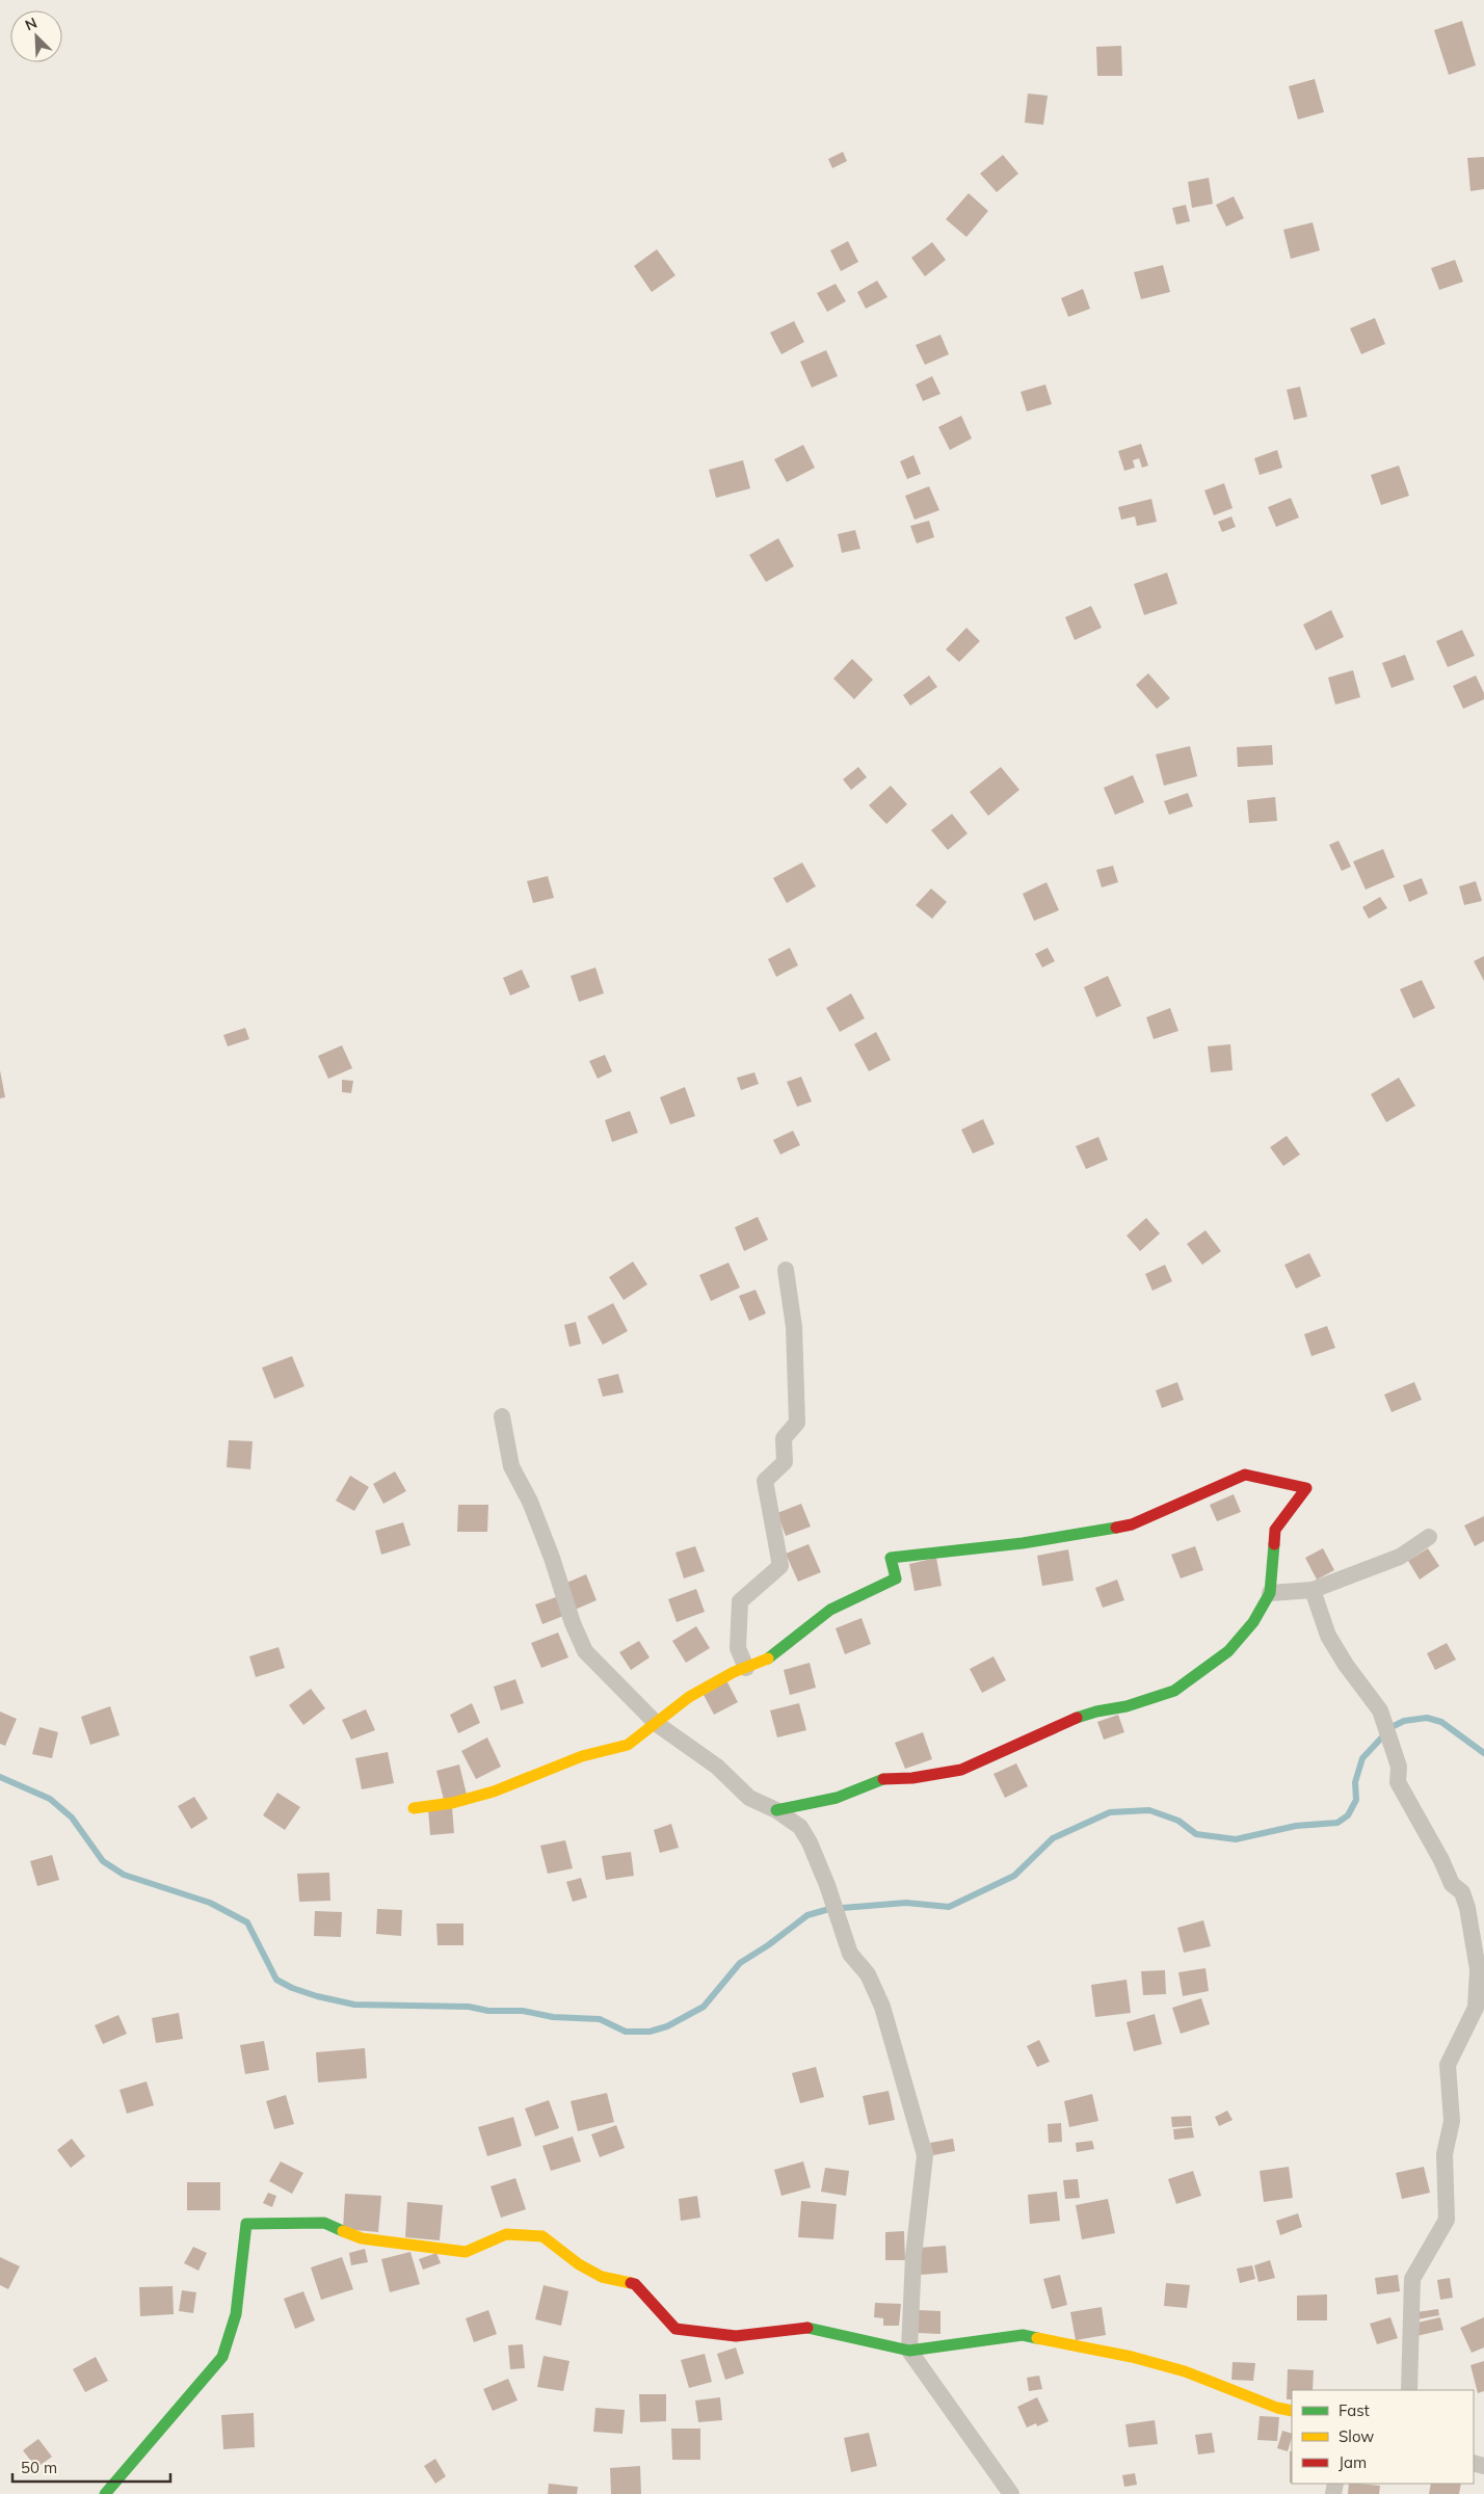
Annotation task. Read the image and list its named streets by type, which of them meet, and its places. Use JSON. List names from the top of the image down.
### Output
{
  "legend": ["Fast", "Slow", "Jam"],
  "scale_bar": "50 m",
  "north": "top left"
}
